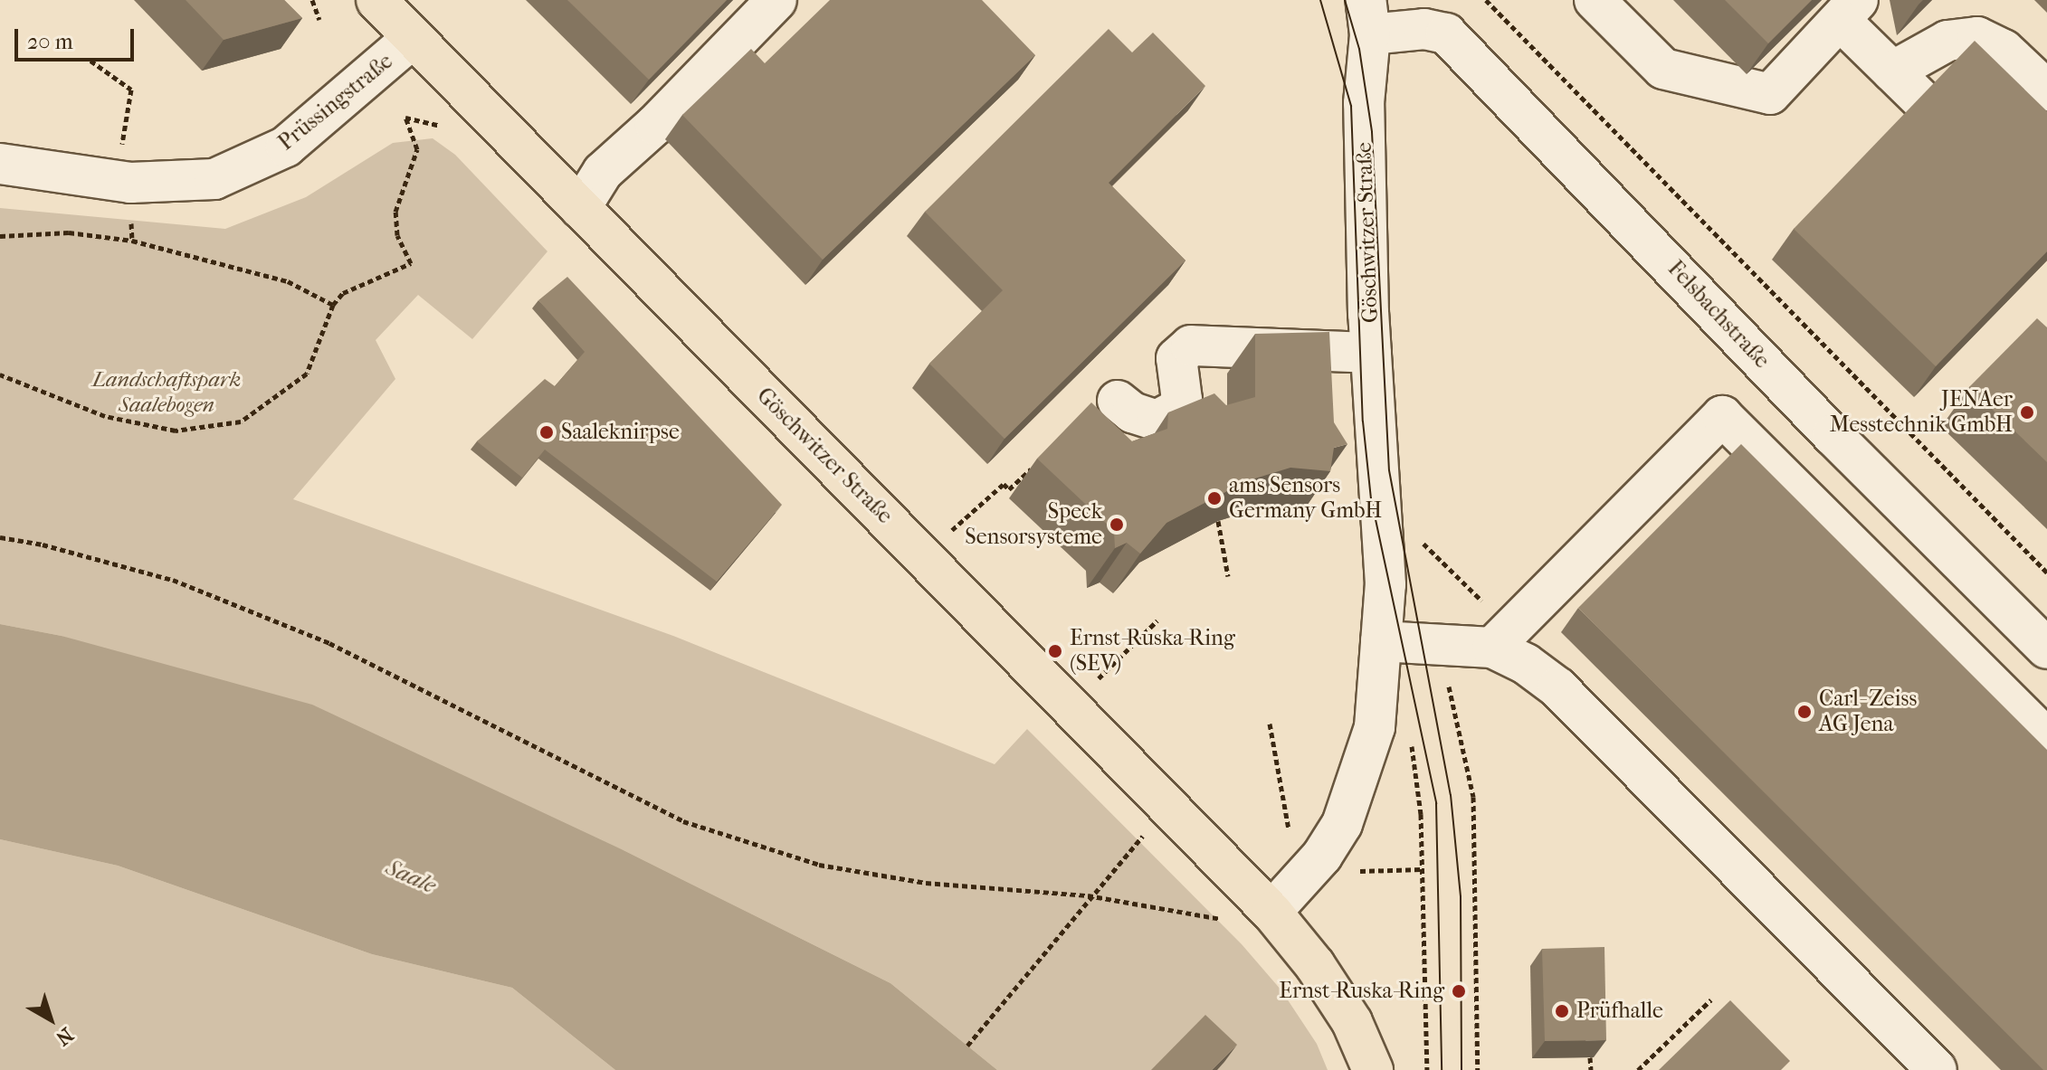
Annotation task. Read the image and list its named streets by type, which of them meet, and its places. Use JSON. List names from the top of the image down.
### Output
{
  "streets": {
    "main road": ["Göschwitzer Straße"],
    "street": ["Prüssingstraße", "Felsbachstraße"]
  },
  "crossings": [
    ["Prüssingstraße", "Göschwitzer Straße"],
    ["Göschwitzer Straße", "Felsbachstraße"]
  ],
  "water": ["Saale"],
  "parks": ["Landschaftspark Saalebogen"],
  "places": [
    "JENAer Messtechnik GmbH",
    "Saaleknirpse",
    "ams Sensors Germany GmbH",
    "Speck Sensorsysteme",
    "Ernst-Ruska-Ring (SEV)",
    "Carl- Zeiss AG Jena",
    "Ernst-Ruska-Ring",
    "Prüfhalle"
  ],
  "scale_bar": "20 m",
  "north": "bottom right"
}
